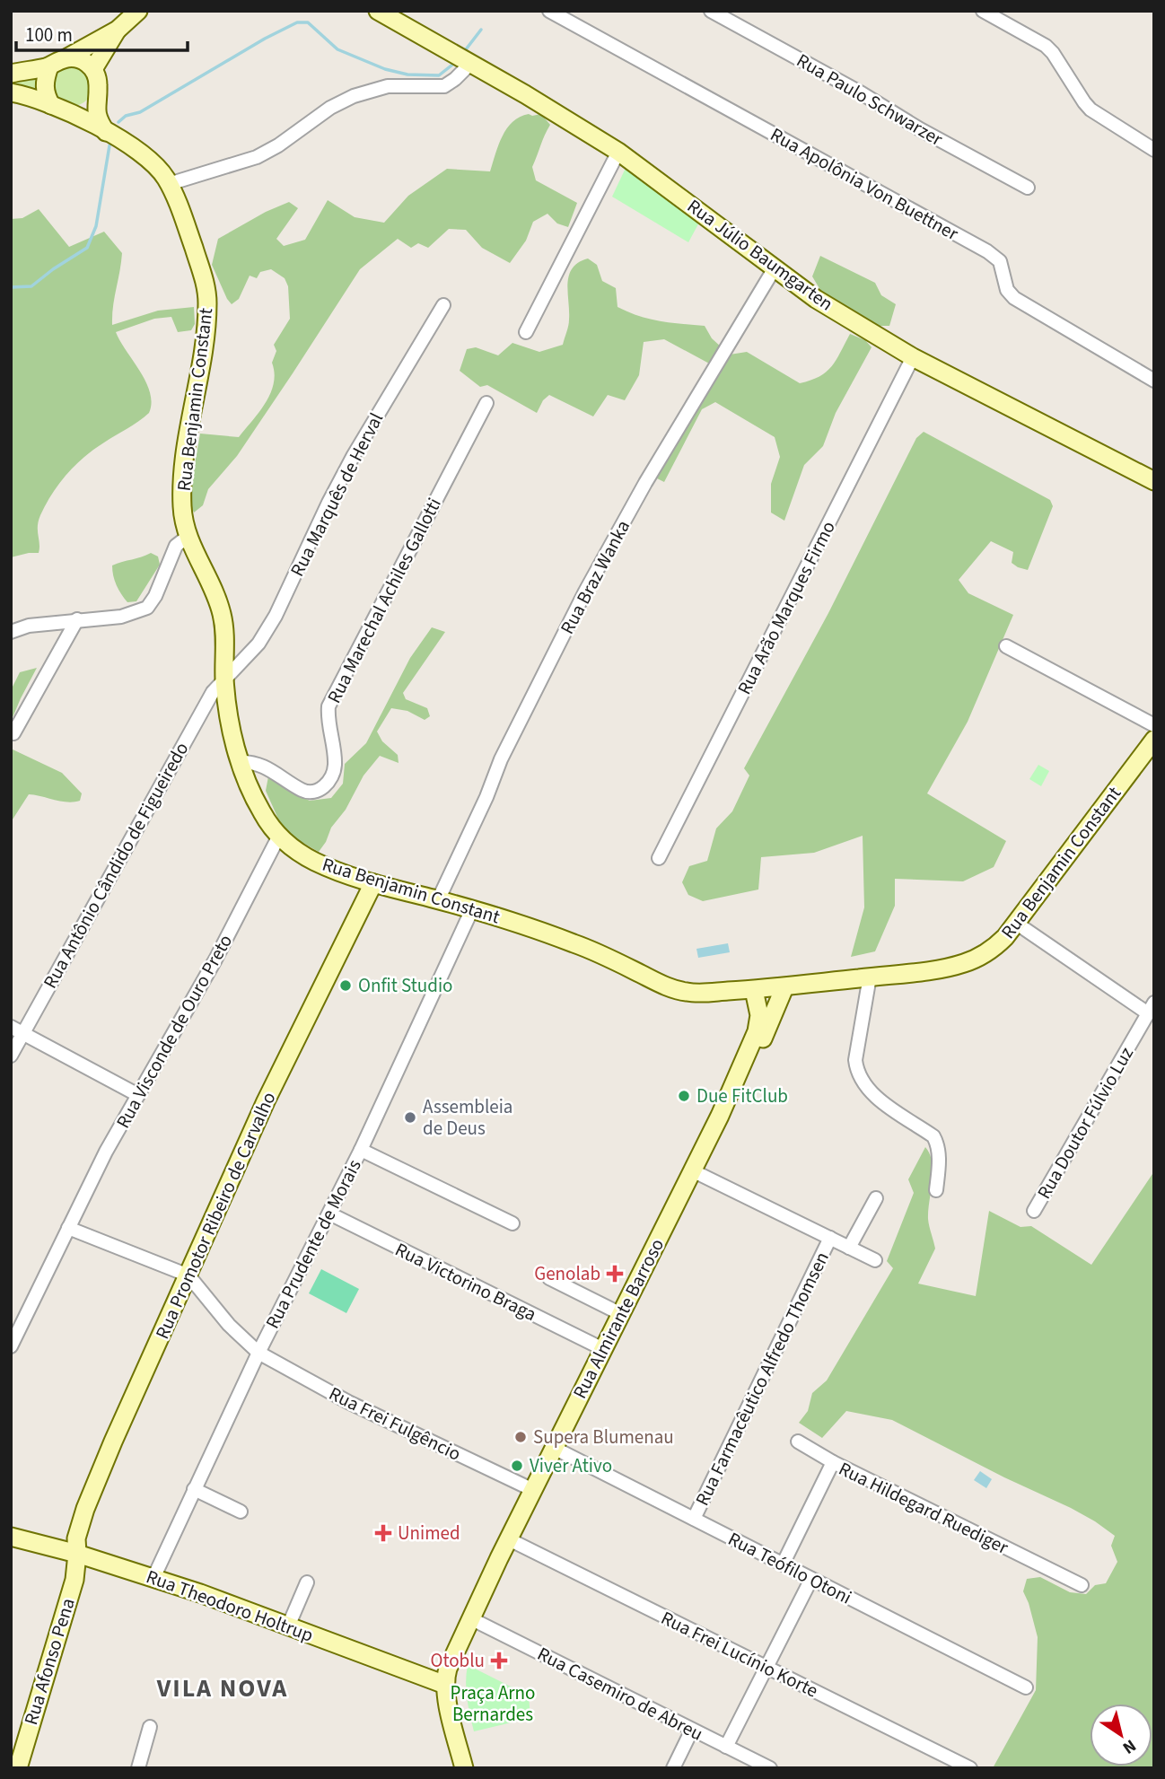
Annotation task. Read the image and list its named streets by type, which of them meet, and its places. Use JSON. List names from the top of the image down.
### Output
{
  "streets": {
    "main road": [
      "Rua Júlio Baumgarten",
      "Rua Benjamin Constant",
      "Rua Promotor Ribeiro de Carvalho",
      "Rua Almirante Barroso",
      "Rua Theodoro Holtrup",
      "Rua Afonso Pena"
    ],
    "street": [
      "Rua Paulo Schwarzer",
      "Rua Apolônia Von Buettner",
      "Rua Marquês de Herval",
      "Rua Braz Wanka",
      "Rua Marechal Achiles Gallotti",
      "Rua Arão Marques Firmo",
      "Rua Antônio Cândido de Figueiredo",
      "Rua Visconde de Ouro Preto",
      "Rua Doutor Fúlvio Luz",
      "Rua Prudente de Morais",
      "Rua Victorino Braga",
      "Rua Farmacêutico Alfredo Thomsen",
      "Rua Frei Fulgêncio",
      "Rua Hildegard Ruediger",
      "Rua Teófilo Otoni",
      "Rua Frei Lucínio Korte",
      "Rua Casemiro de Abreu"
    ]
  },
  "crossings": [
    ["Rua Júlio Baumgarten", "Rua Braz Wanka"],
    ["Rua Júlio Baumgarten", "Rua Arão Marques Firmo"],
    ["Rua Benjamin Constant", "Rua Marquês de Herval"],
    ["Rua Benjamin Constant", "Rua Braz Wanka"],
    ["Rua Benjamin Constant", "Rua Marechal Achiles Gallotti"],
    ["Rua Benjamin Constant", "Rua Antônio Cândido de Figueiredo"],
    ["Rua Benjamin Constant", "Rua Visconde de Ouro Preto"],
    ["Rua Benjamin Constant", "Rua Promotor Ribeiro de Carvalho"],
    ["Rua Benjamin Constant", "Rua Prudente de Morais"],
    ["Rua Benjamin Constant", "Rua Almirante Barroso"],
    ["Rua Marquês de Herval", "Rua Antônio Cândido de Figueiredo"],
    ["Rua Promotor Ribeiro de Carvalho", "Rua Frei Fulgêncio"],
    ["Rua Promotor Ribeiro de Carvalho", "Rua Theodoro Holtrup"],
    ["Rua Promotor Ribeiro de Carvalho", "Rua Afonso Pena"],
    ["Rua Prudente de Morais", "Rua Victorino Braga"],
    ["Rua Prudente de Morais", "Rua Frei Fulgêncio"],
    ["Rua Prudente de Morais", "Rua Theodoro Holtrup"],
    ["Rua Victorino Braga", "Rua Almirante Barroso"],
    ["Rua Almirante Barroso", "Rua Frei Fulgêncio"],
    ["Rua Almirante Barroso", "Rua Teófilo Otoni"],
    ["Rua Almirante Barroso", "Rua Theodoro Holtrup"],
    ["Rua Almirante Barroso", "Rua Frei Lucínio Korte"],
    ["Rua Almirante Barroso", "Rua Casemiro de Abreu"],
    ["Rua Farmacêutico Alfredo Thomsen", "Rua Teófilo Otoni"],
    ["Rua Hildegard Ruediger", "Rua Teófilo Otoni"],
    ["Rua Theodoro Holtrup", "Rua Afonso Pena"]
  ],
  "districts": ["VILA NOVA"],
  "parks": ["Praça Arno Bernardes"],
  "places": {
    "other": [
      "Onfit Studio",
      "Due FitClub",
      "Assembleia de Deus",
      "Supera Blumenau",
      "Viver Ativo"
    ],
    "health": ["Genolab", "Unimed", "Otoblu"]
  },
  "scale_bar": "100 m",
  "north": "bottom right"
}
